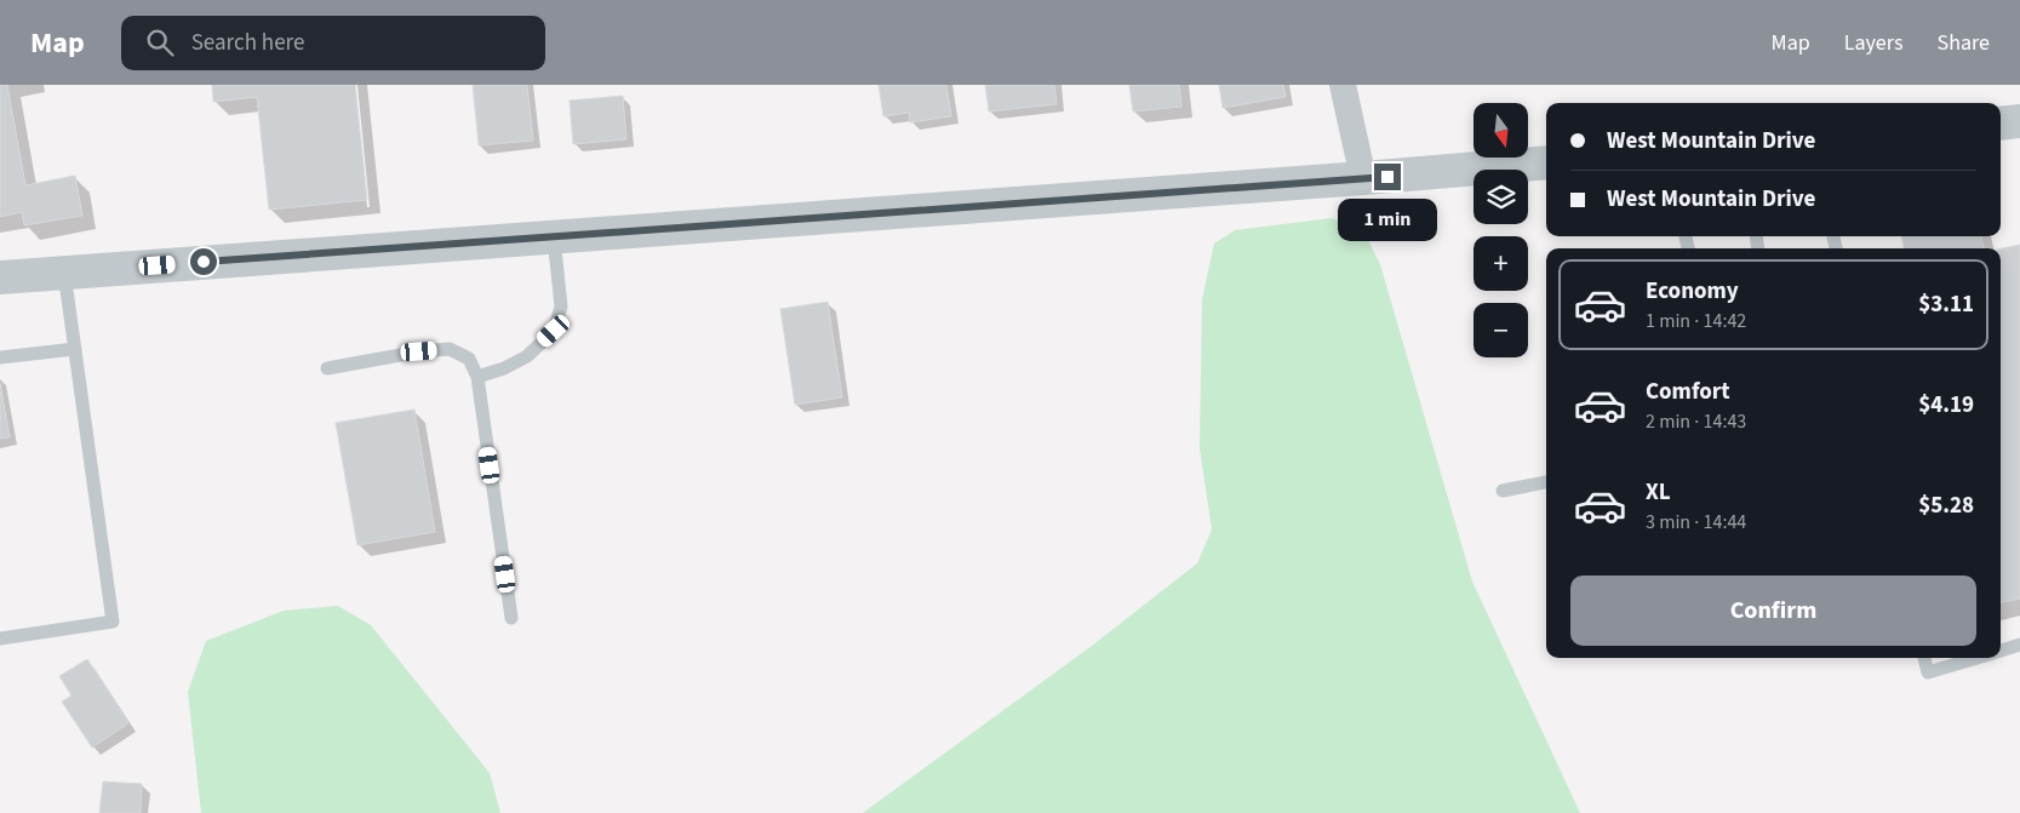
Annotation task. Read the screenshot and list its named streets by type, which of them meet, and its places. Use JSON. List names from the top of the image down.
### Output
{
  "north": "bottom",
  "page": {
    "header": "Map",
    "search": "Search here",
    "nav": ["Map", "Layers", "Share"],
    "map_buttons": ["+", "−"],
    "banner": ["West Mountain Drive", "West Mountain Drive"],
    "bubble": "1 min",
    "list": [
      {
        "name": "Economy",
        "note": "1 min · 14:42",
        "value": "$3.11"
      },
      {
        "name": "Comfort",
        "note": "2 min · 14:43",
        "value": "$4.19"
      },
      {
        "name": "XL",
        "note": "3 min · 14:44",
        "value": "$5.28"
      }
    ],
    "buttons": "Confirm"
  }
}
